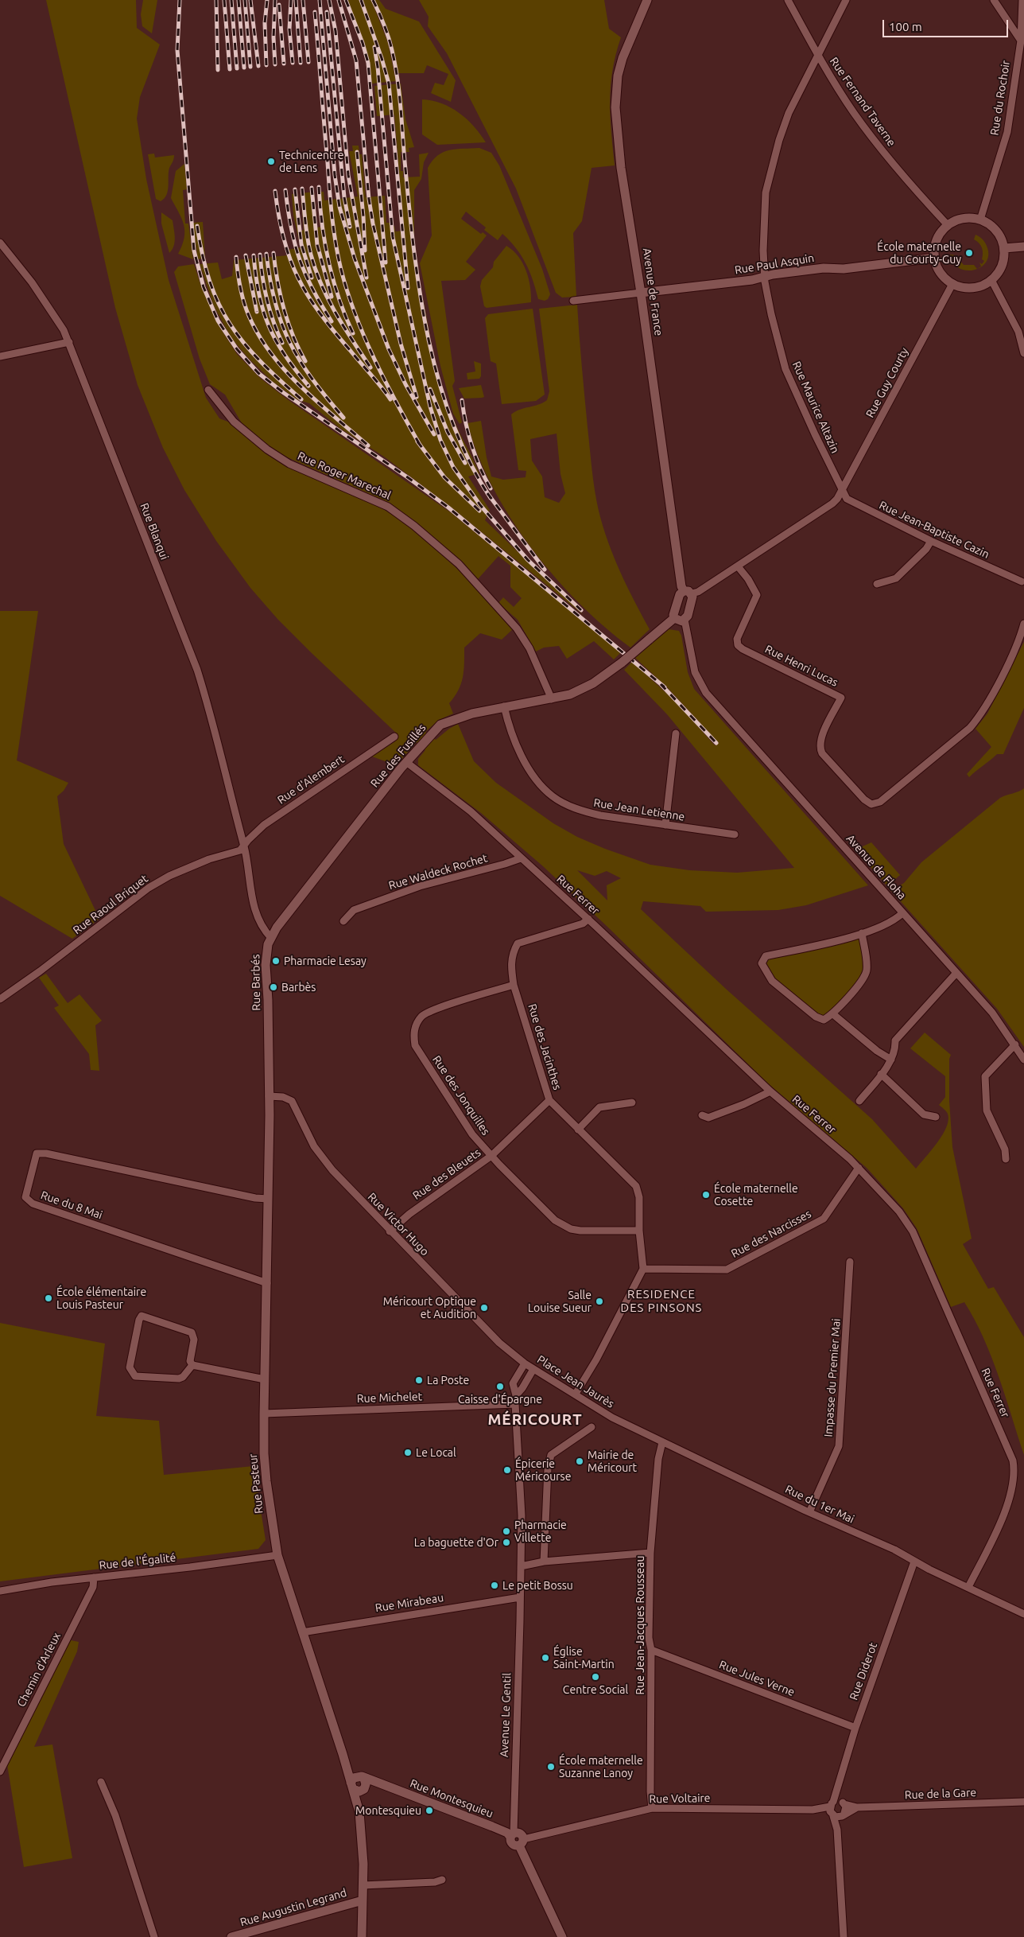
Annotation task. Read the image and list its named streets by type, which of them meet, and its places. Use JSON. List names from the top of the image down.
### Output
{
  "streets": {
    "street": [
      "Rue du Rochoir",
      "Rue Fernand Taverne",
      "Rue Paul Asquin",
      "Avenue de France",
      "Rue Guy Courty",
      "Rue Maurice Altazin",
      "Rue Roger Marechal",
      "Rue Jean-Baptiste Cazin",
      "Rue Blanqui",
      "Rue Henri Lucas",
      "Rue des Fusillés",
      "Rue d'Alembert",
      "Rue Jean Letienne",
      "Avenue de Floha",
      "Rue Waldeck Rochet",
      "Rue Ferrer",
      "Rue Raoul Briquet",
      "Rue Barbés",
      "Rue des Jacinthes",
      "Rue des Jonquilles",
      "Rue des Bleuets",
      "Rue du 8 Mai",
      "Rue Victor Hugo",
      "Rue des Narcisses",
      "Impasse du Premier Mai",
      "Place Jean Jaurès",
      "Rue Michelet",
      "Rue Pasteur",
      "Rue du 1er Mai",
      "Rue de l'Égalité",
      "Rue Mirabeau",
      "Rue Jean-Jacques Rousseau",
      "Chemin d'Arleux",
      "Rue Diderot",
      "Rue Jules Verne",
      "Avenue Le Gentil",
      "Rue de la Gare",
      "Rue Montesquieu",
      "Rue Voltaire",
      "Rue Augustin Legrand"
    ]
  },
  "crossings": [
    ["Rue du Rochoir", "Rue Fernand Taverne"],
    ["Rue du Rochoir", "Rue Paul Asquin"],
    ["Rue du Rochoir", "Rue Guy Courty"],
    ["Rue Fernand Taverne", "Rue Paul Asquin"],
    ["Rue Fernand Taverne", "Rue Guy Courty"],
    ["Rue Fernand Taverne", "Rue Maurice Altazin"],
    ["Rue Paul Asquin", "Avenue de France"],
    ["Rue Paul Asquin", "Rue Guy Courty"],
    ["Rue Paul Asquin", "Rue Maurice Altazin"],
    ["Avenue de France", "Rue Guy Courty"],
    ["Rue Guy Courty", "Rue Maurice Altazin"],
    ["Rue Guy Courty", "Rue Jean-Baptiste Cazin"],
    ["Rue Guy Courty", "Rue Henri Lucas"],
    ["Rue Maurice Altazin", "Rue Jean-Baptiste Cazin"],
    ["Rue Roger Marechal", "Rue des Fusillés"],
    ["Rue Blanqui", "Rue d'Alembert"],
    ["Rue Blanqui", "Rue Raoul Briquet"],
    ["Rue des Fusillés", "Rue Jean Letienne"],
    ["Rue des Fusillés", "Rue Ferrer"],
    ["Rue des Fusillés", "Rue Barbés"],
    ["Rue d'Alembert", "Rue Raoul Briquet"],
    ["Rue Waldeck Rochet", "Rue Ferrer"],
    ["Rue Ferrer", "Rue des Jacinthes"],
    ["Rue Ferrer", "Rue des Narcisses"],
    ["Rue Ferrer", "Rue du 1er Mai"],
    ["Rue Barbés", "Rue Victor Hugo"],
    ["Rue Barbés", "Rue Pasteur"],
    ["Rue des Jacinthes", "Rue des Jonquilles"],
    ["Rue des Jacinthes", "Rue des Bleuets"],
    ["Rue des Jacinthes", "Rue des Narcisses"],
    ["Rue des Jonquilles", "Rue des Bleuets"],
    ["Rue des Bleuets", "Rue Victor Hugo"],
    ["Rue du 8 Mai", "Rue Pasteur"],
    ["Rue Victor Hugo", "Place Jean Jaurès"],
    ["Rue Victor Hugo", "Rue Pasteur"],
    ["Impasse du Premier Mai", "Rue du 1er Mai"],
    ["Place Jean Jaurès", "Rue Michelet"],
    ["Place Jean Jaurès", "Rue du 1er Mai"],
    ["Place Jean Jaurès", "Rue Jean-Jacques Rousseau"],
    ["Place Jean Jaurès", "Avenue Le Gentil"],
    ["Rue Michelet", "Rue Pasteur"],
    ["Rue Pasteur", "Rue de l'Égalité"],
    ["Rue Pasteur", "Rue Mirabeau"],
    ["Rue Pasteur", "Rue Montesquieu"],
    ["Rue du 1er Mai", "Rue Jean-Jacques Rousseau"],
    ["Rue du 1er Mai", "Rue Diderot"],
    ["Rue de l'Égalité", "Chemin d'Arleux"],
    ["Rue Mirabeau", "Avenue Le Gentil"],
    ["Rue Jean-Jacques Rousseau", "Rue Jules Verne"],
    ["Rue Jean-Jacques Rousseau", "Rue Voltaire"],
    ["Rue Diderot", "Rue Jules Verne"],
    ["Rue Diderot", "Rue de la Gare"],
    ["Rue Diderot", "Rue Voltaire"],
    ["Avenue Le Gentil", "Rue Montesquieu"],
    ["Rue de la Gare", "Rue Voltaire"],
    ["Rue Montesquieu", "Rue Voltaire"]
  ],
  "districts": ["RESIDENCE DES PINSONS", "MÉRICOURT"],
  "places": [
    "Technicentre de Lens",
    "École maternelle du Courty-Guy",
    "Pharmacie Lesay",
    "Barbès",
    "École maternelle Cosette",
    "École élémentaire Louis Pasteur",
    "Salle Louise Sueur",
    "Méricourt Optique et Audition",
    "La Poste",
    "Caisse d'Épargne",
    "Le Local",
    "Mairie de Méricourt",
    "Épicerie Méricourse",
    "Pharmacie Villette",
    "La baguette d'Or",
    "Le petit Bossu",
    "Église Saint-Martin",
    "Centre Social",
    "École maternelle Suzanne Lanoy",
    "Montesquieu"
  ],
  "scale_bar": "100 m"
}
